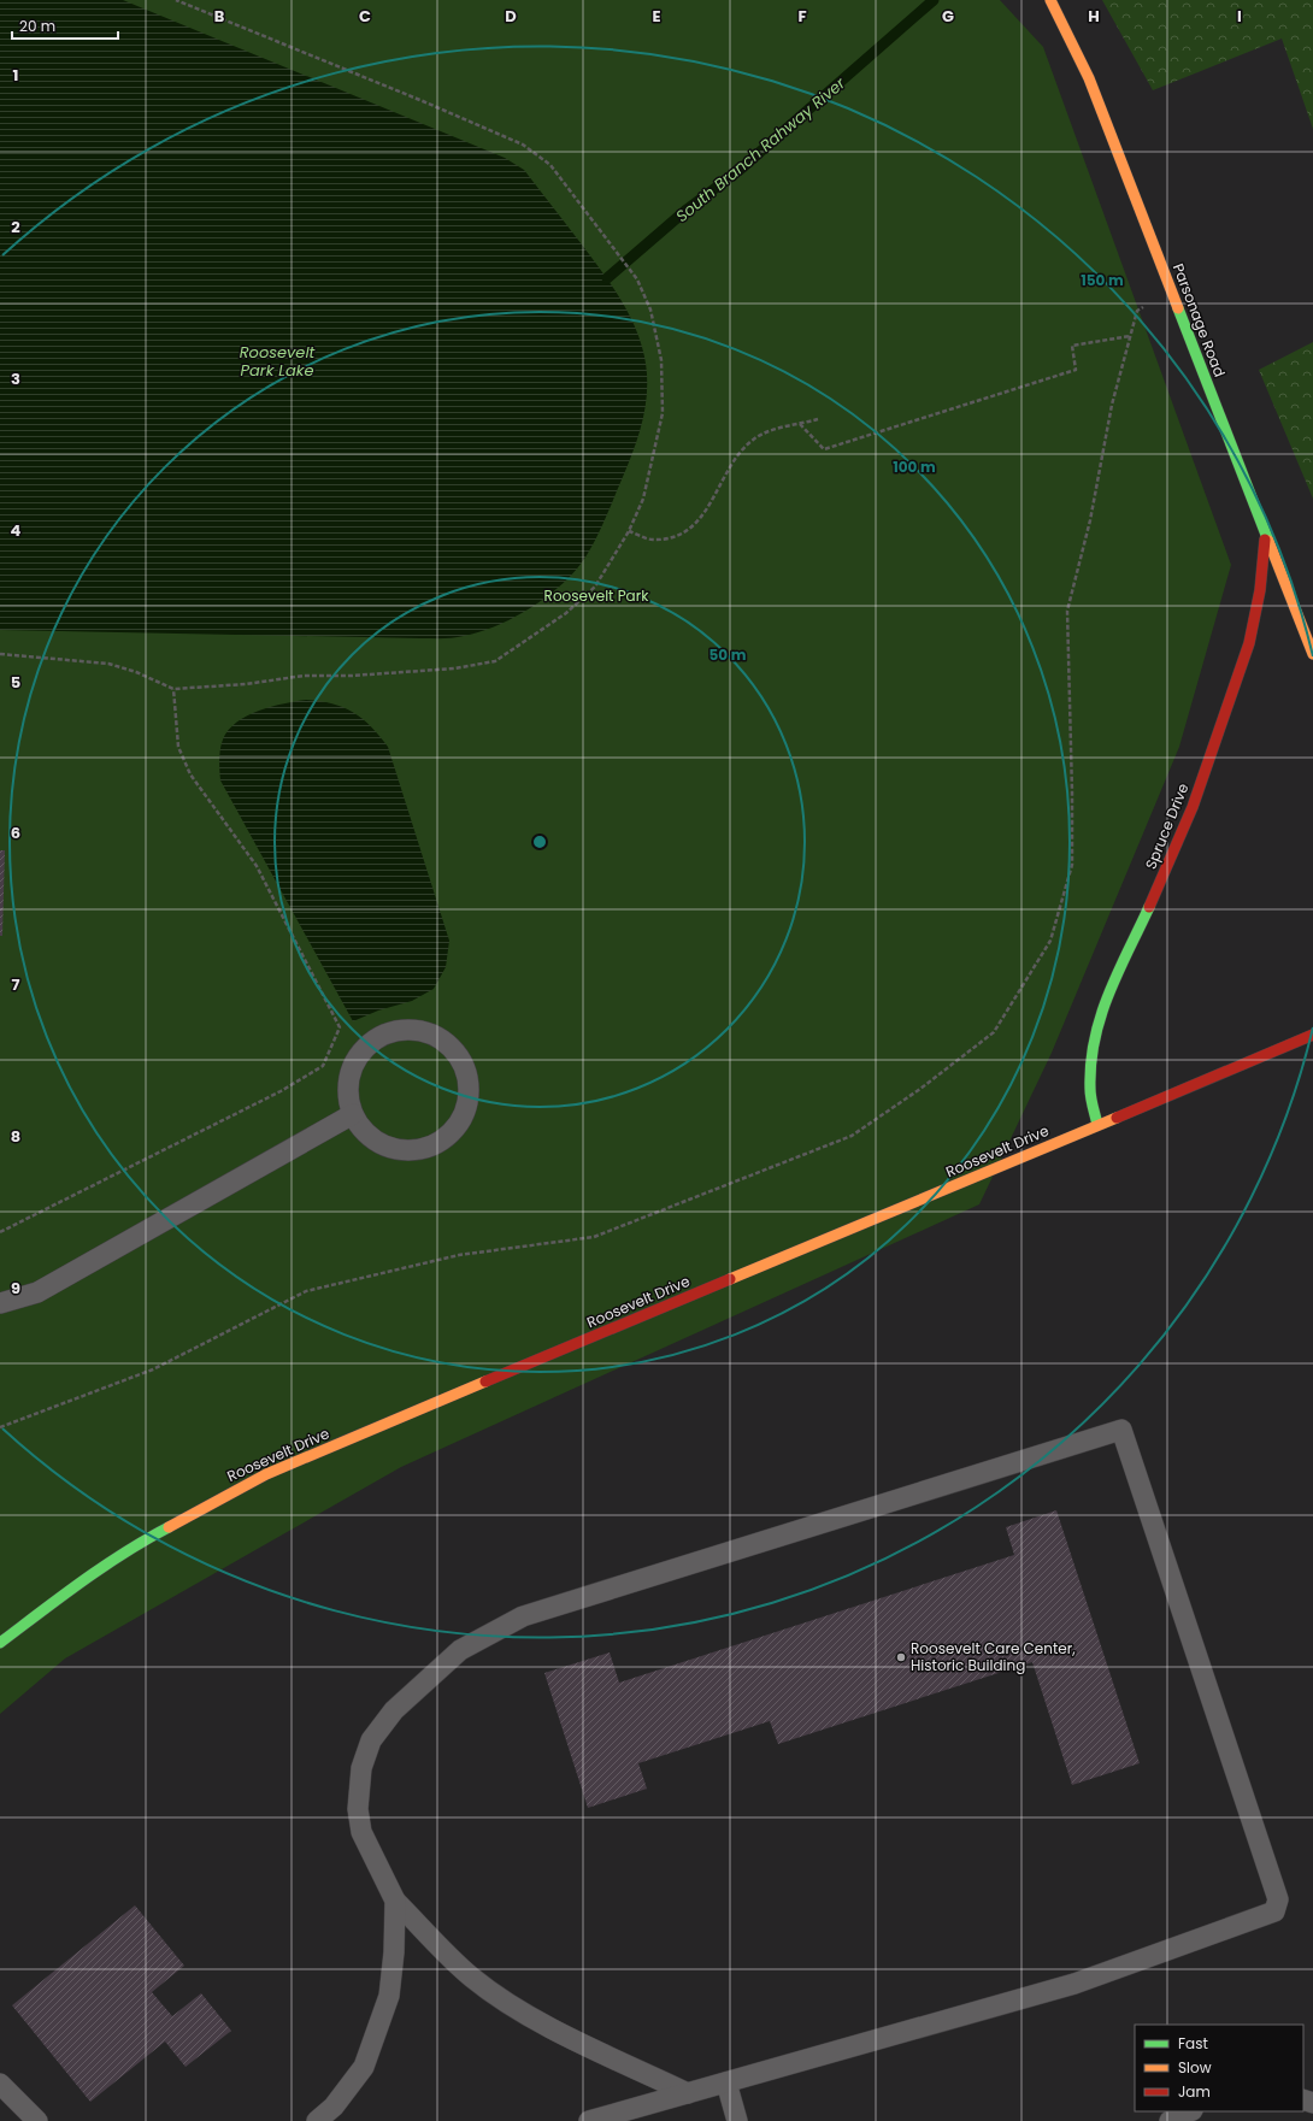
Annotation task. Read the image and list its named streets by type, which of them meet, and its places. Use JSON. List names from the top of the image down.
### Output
{
  "streets": {
    "street": ["Parsonage Road", "Spruce Drive", "Roosevelt Drive"]
  },
  "crossings": [
    ["Parsonage Road", "Spruce Drive"],
    ["Spruce Drive", "Roosevelt Drive"]
  ],
  "water": ["South Branch Rahway River", "Roosevelt Park Lake"],
  "parks": ["Roosevelt Park"],
  "places": ["Roosevelt Care Center, Historic Building"],
  "legend": ["Fast", "Slow", "Jam"],
  "scale_bar": "20 m",
  "grid": {
    "columns": [
      "B",
      "C",
      "D",
      "E",
      "F",
      "G",
      "H",
      "I"
    ],
    "rows": [
      "1",
      "2",
      "3",
      "4",
      "5",
      "6",
      "7",
      "8",
      "9"
    ]
  },
  "rings": ["150 m", "100 m", "50 m"]
}
